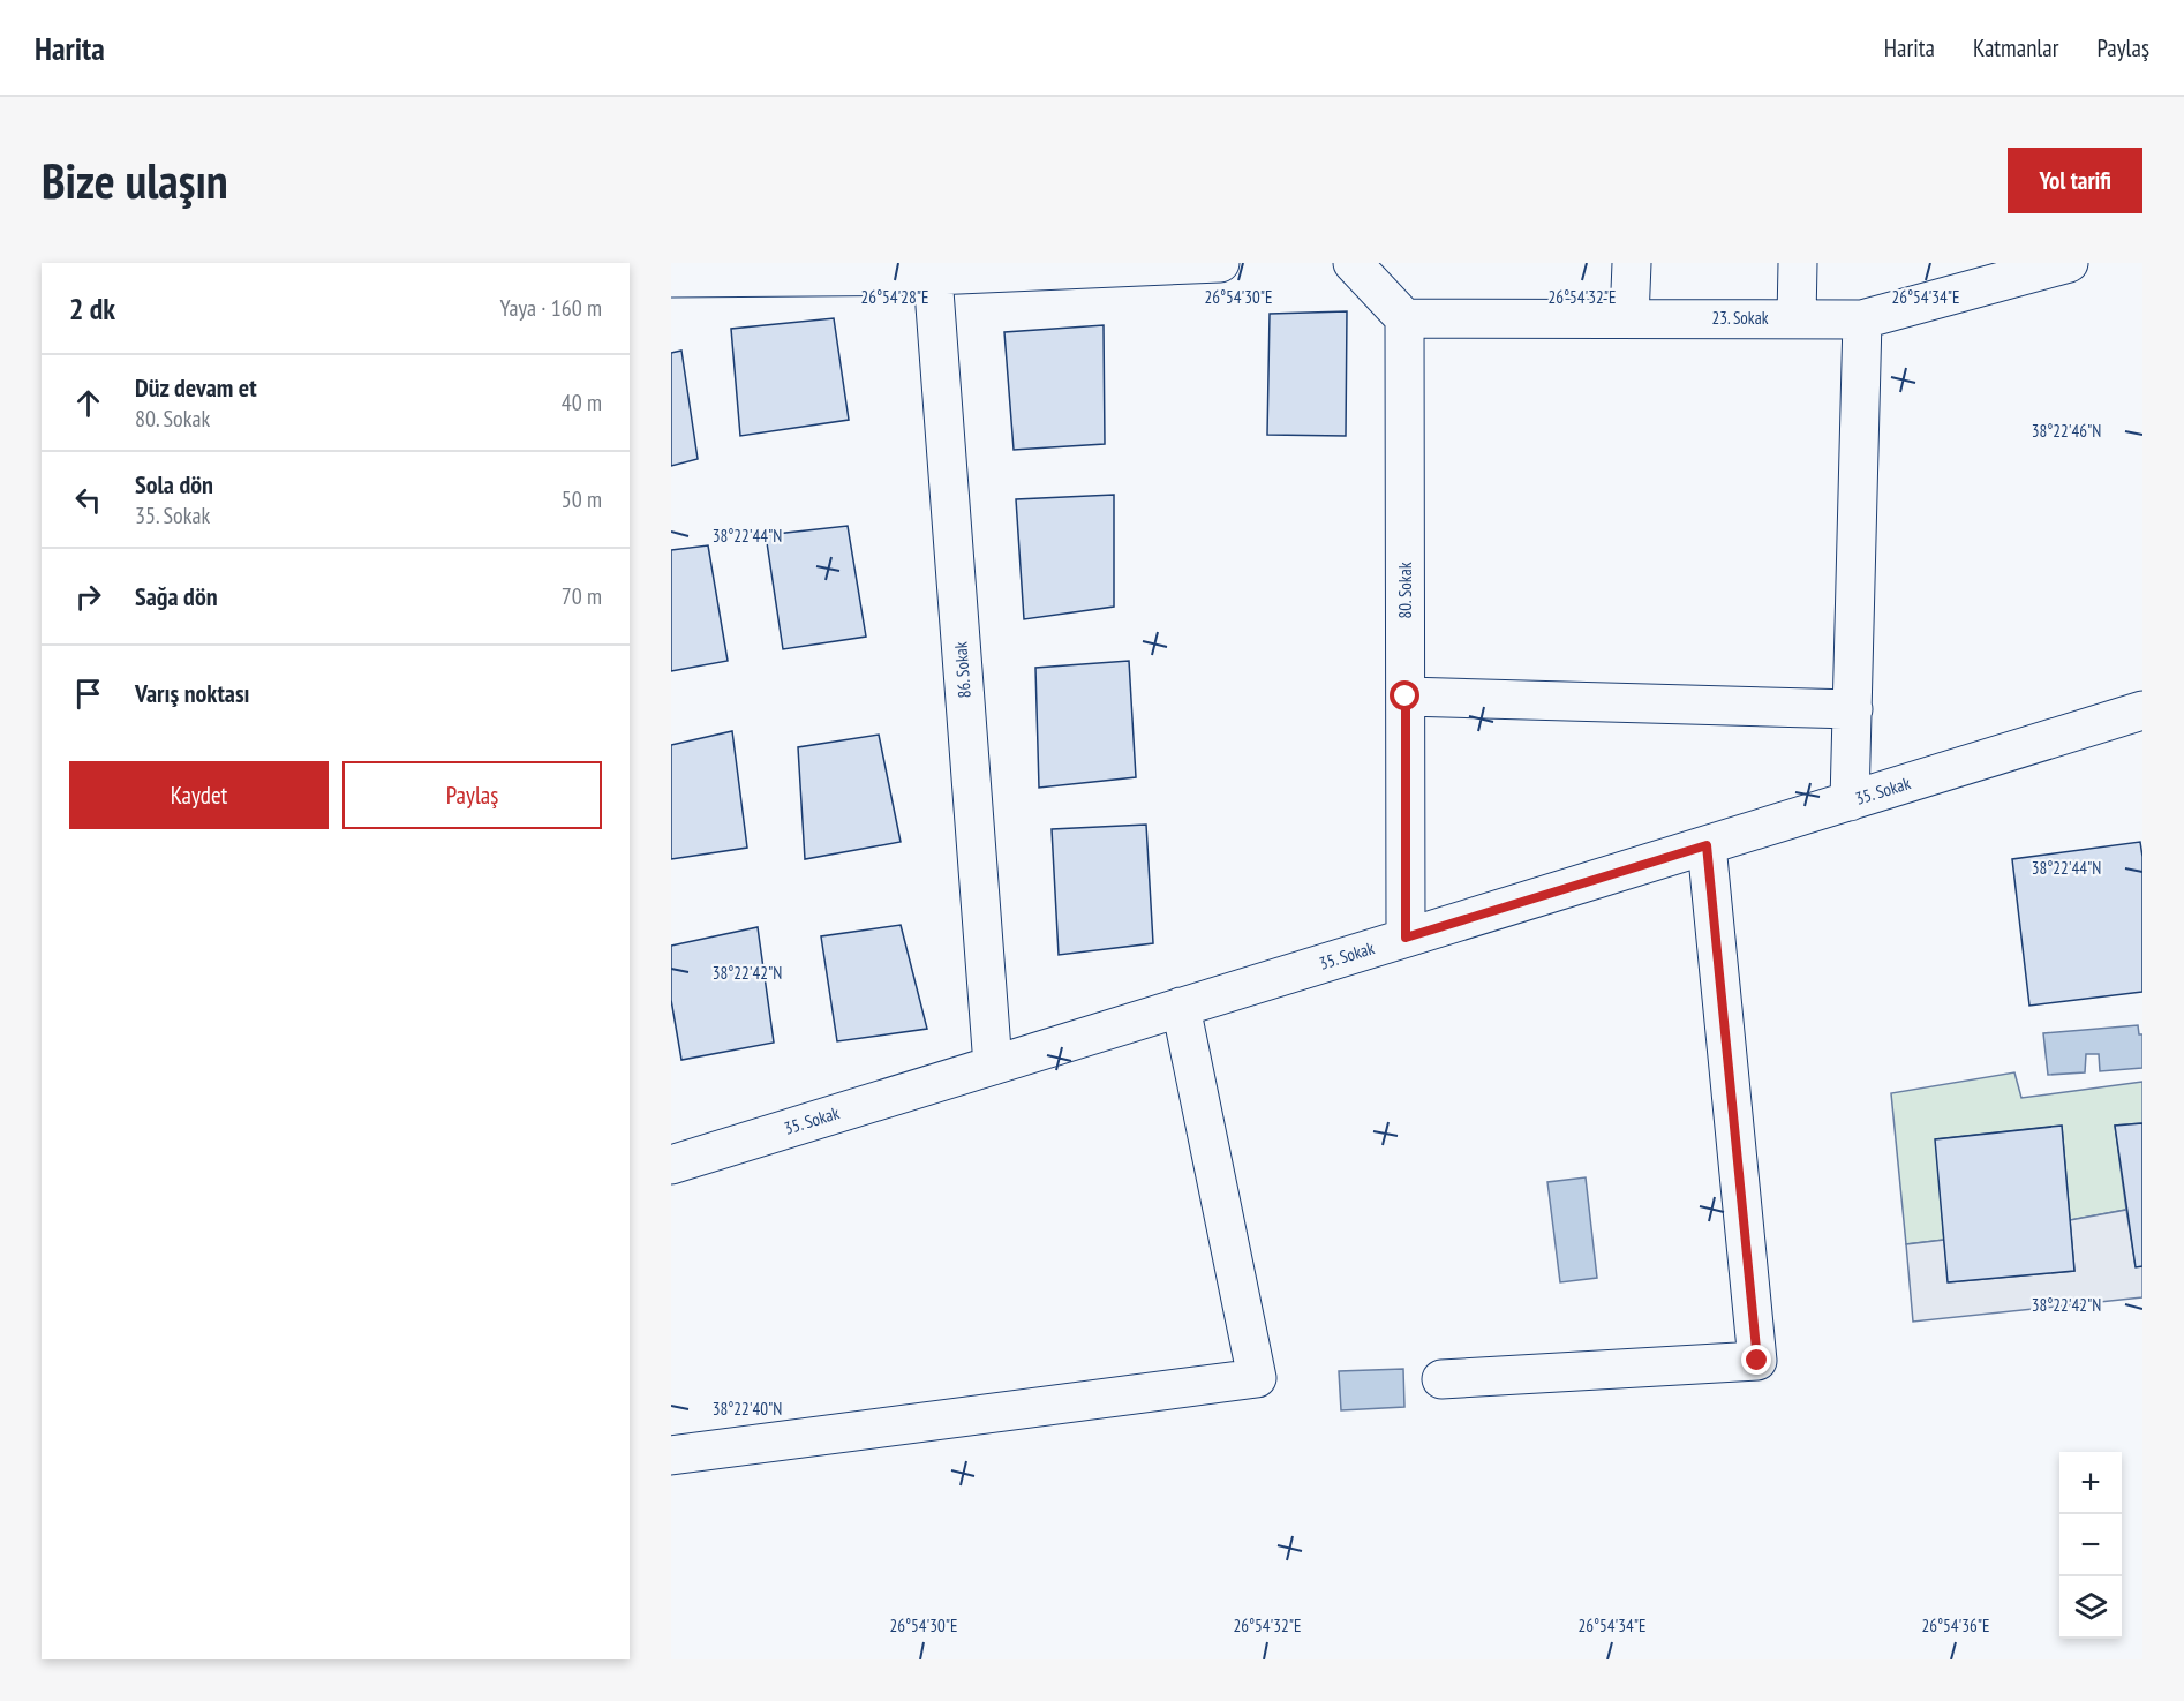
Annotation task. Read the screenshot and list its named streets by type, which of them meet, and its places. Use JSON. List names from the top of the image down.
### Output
{
  "streets": {
    "street": [
      "23. Sokak",
      "80. Sokak",
      "86. Sokak",
      "35. Sokak"
    ]
  },
  "crossings": [
    ["23. Sokak", "80. Sokak"],
    ["80. Sokak", "35. Sokak"],
    ["86. Sokak", "35. Sokak"]
  ],
  "page": {
    "header": "Harita",
    "nav": ["Harita", "Katmanlar", "Paylaş"],
    "buttons": [
      "Yol tarifi",
      ["Kaydet", "Paylaş"]
    ],
    "title": "Bize ulaşın",
    "heading": ["2 dk", "Yaya · 160 m"],
    "list": [
      ["Düz devam et", "80. Sokak", "40 m"],
      ["Sola dön", "35. Sokak", "50 m"],
      ["Sağa dön", "70 m"],
      "Varış noktası"
    ],
    "map_buttons": ["+", "−"]
  },
  "coordinates": [
    "26°54'28\"E",
    "26°54'30\"E",
    "26°54'32\"E",
    "26°54'34\"E",
    "38°22'46\"N",
    "38°22'44\"N",
    "38°22'42\"N",
    "38°22'40\"N",
    "26°54'36\"E"
  ]
}
